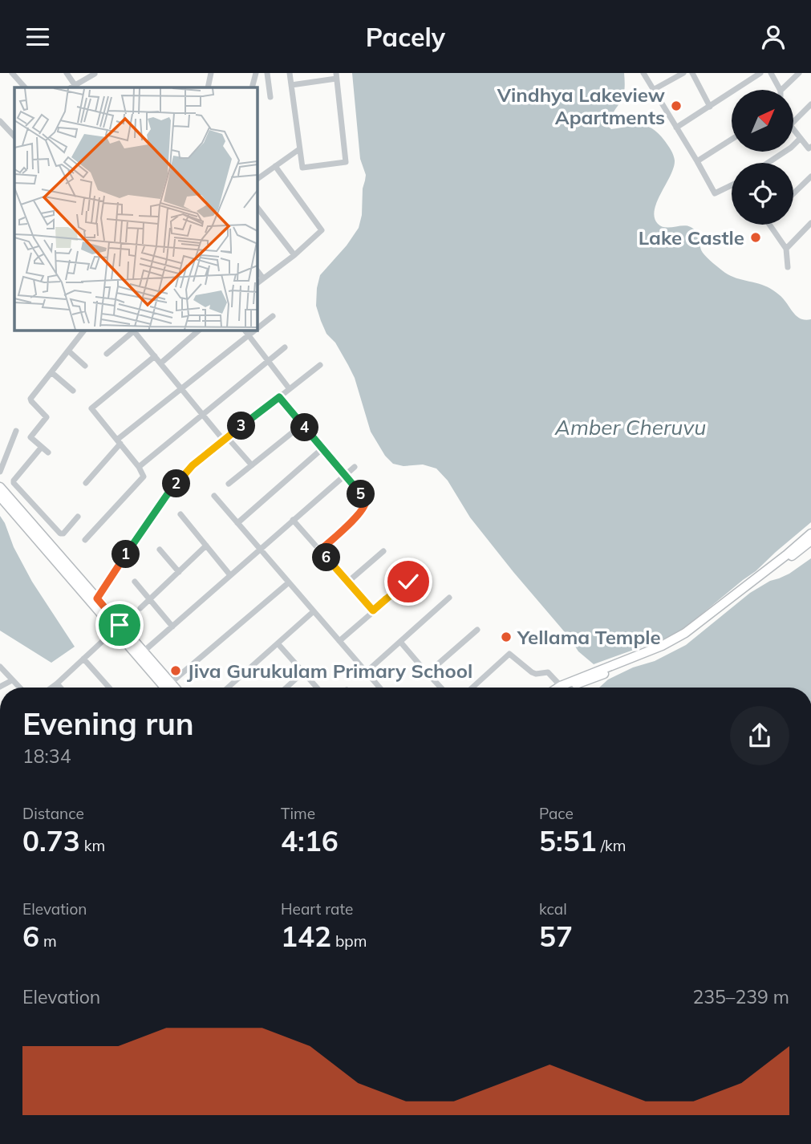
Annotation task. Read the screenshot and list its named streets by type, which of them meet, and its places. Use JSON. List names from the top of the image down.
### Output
{
  "water": ["Amber Cheruvu"],
  "places": [
    "Vindhya Lakeview Apartments",
    "Lake Castle",
    "Yellama Temple",
    "Jiva Gurukulam Primary School"
  ],
  "north": "top right",
  "page": {
    "header": "Pacely",
    "pins": [
      "3",
      "4",
      "2",
      "5",
      "1",
      "6"
    ],
    "heading": ["Evening run", "18:34"],
    "stats": [
      ["Distance", "0.73 km"],
      ["Time", "4:16"],
      ["Pace", "5:51 /km"],
      ["Elevation", "6 m"],
      ["Heart rate", "142 bpm"],
      ["kcal", "57"]
    ],
    "chart": ["Elevation", "235–239 m"]
  }
}
